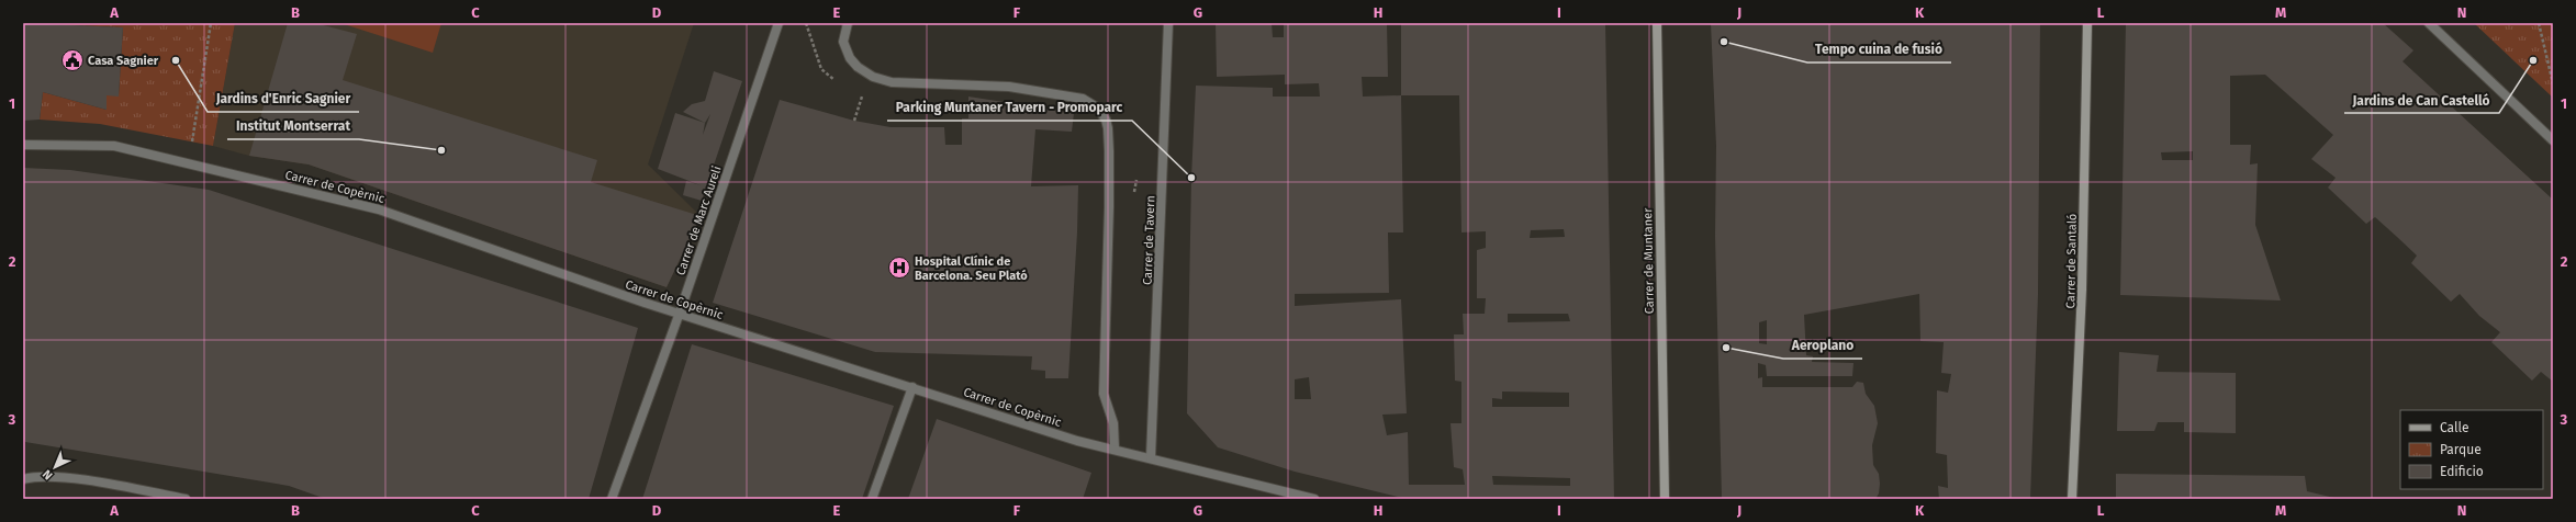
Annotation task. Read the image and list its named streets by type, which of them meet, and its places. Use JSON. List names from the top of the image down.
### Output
{
  "streets": {
    "street": [
      "Carrer de Copèrnic",
      "Carrer de Marc Aureli",
      "Carrer de Tavern",
      "Carrer de Muntaner",
      "Carrer de Santaló"
    ]
  },
  "crossings": [
    ["Carrer de Copèrnic", "Carrer de Marc Aureli"],
    ["Carrer de Copèrnic", "Carrer de Tavern"]
  ],
  "places": {
    "other": [
      "Tempo cuina de fusió",
      "Jardins d'Enric Sagnier",
      "Jardins de Can Castelló",
      "Institut Montserrat",
      "Parking Muntaner Tavern - Promoparc",
      "Aeroplano"
    ],
    "public building": ["Casa Sagnier"],
    "hospital": ["Hospital Clínic de Barcelona. Seu Plató"]
  },
  "legend": ["Calle", "Parque", "Edificio"],
  "north": "bottom left",
  "grid": {
    "columns": [
      "A",
      "B",
      "C",
      "D",
      "E",
      "F",
      "G",
      "H",
      "I",
      "J",
      "K",
      "L",
      "M",
      "N"
    ],
    "rows": ["1", "2", "3"]
  }
}
